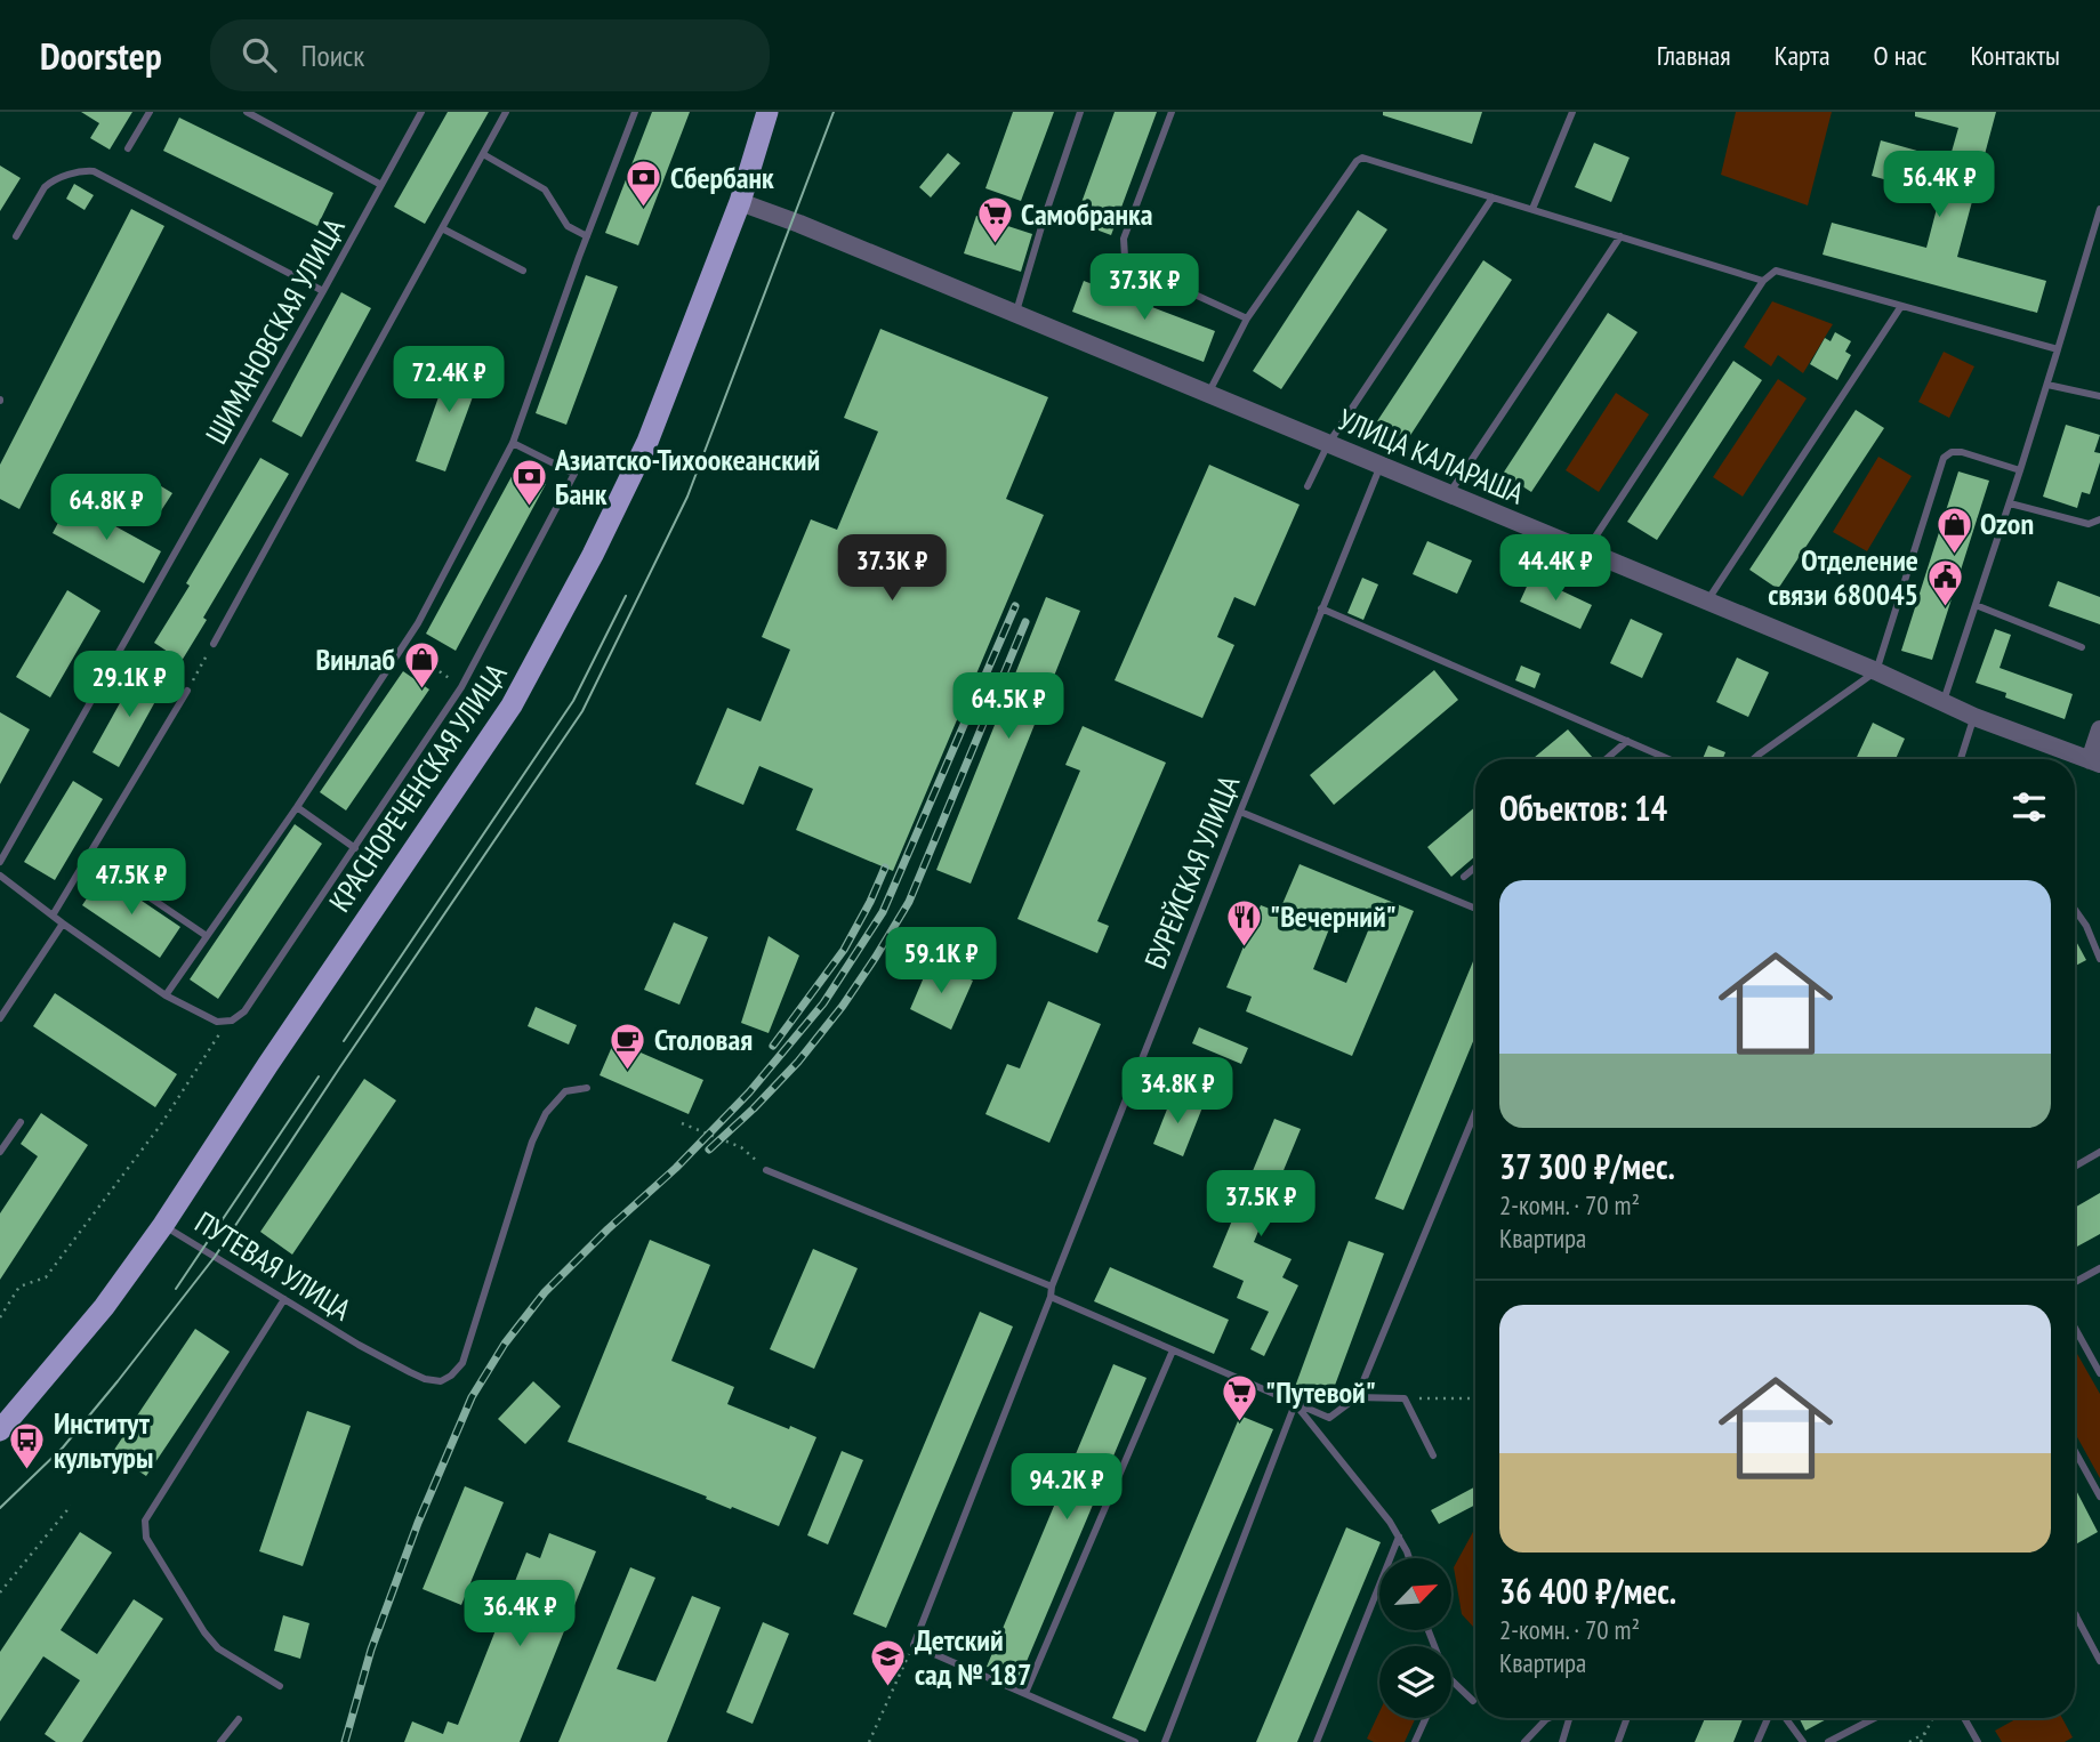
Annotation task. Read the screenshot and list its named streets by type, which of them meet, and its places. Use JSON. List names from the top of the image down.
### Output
{
  "streets": {
    "main road": ["КРАСНОРЕЧЕНСКАЯ УЛИЦА"],
    "street": ["УЛИЦА КАЛАРАША"],
    "lane": ["ШИМАНОВСКАЯ УЛИЦА", "БУРЕЙСКАЯ УЛИЦА", "ПУТЕВАЯ УЛИЦА"]
  },
  "crossings": [
    ["УЛИЦА КАЛАРАША", "КРАСНОРЕЧЕНСКАЯ УЛИЦА"],
    ["УЛИЦА КАЛАРАША", "БУРЕЙСКАЯ УЛИЦА"],
    ["КРАСНОРЕЧЕНСКАЯ УЛИЦА", "ПУТЕВАЯ УЛИЦА"]
  ],
  "places": {
    "bank": ["Сбербанк", "Азиатско-Тихоокеанский Банк"],
    "supermarket": ["Самобранка", "\"Путевой\""],
    "shop": ["Ozon", "Винлаб"],
    "public building": ["Отделение связи 680045"],
    "restaurant": ["\"Вечерний\""],
    "cafe": ["Столовая"],
    "bus stop": ["Институт культуры"],
    "school or university": ["Детский сад № 187"]
  },
  "north": "top right",
  "page": {
    "header": "Doorstep",
    "search": "Поиск",
    "nav": [
      "Главная",
      "Карта",
      "О нас",
      "Контакты"
    ],
    "price": [
      "56.4K ₽",
      "37.3K ₽",
      "72.4K ₽",
      "64.8K ₽",
      "37.3K ₽",
      "44.4K ₽",
      "29.1K ₽",
      "64.5K ₽",
      "47.5K ₽",
      "59.1K ₽",
      "34.8K ₽",
      "37.5K ₽",
      "94.2K ₽",
      "36.4K ₽"
    ],
    "heading": "Объектов: 14",
    "list": [
      {
        "name": "37 300 ₽/мес.",
        "note": "2-комн. · 70 m² · Квартира"
      },
      {
        "name": "36 400 ₽/мес.",
        "note": "2-комн. · 70 m² · Квартира"
      }
    ]
  }
}
